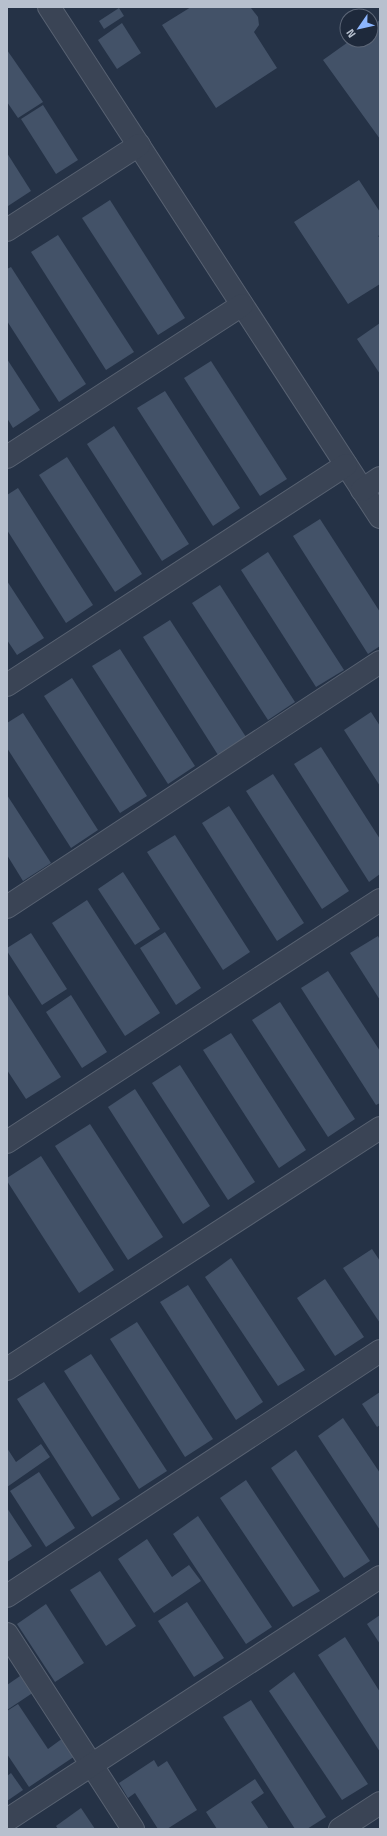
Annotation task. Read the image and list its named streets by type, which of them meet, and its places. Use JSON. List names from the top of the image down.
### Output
{
  "north": "bottom left"
}
